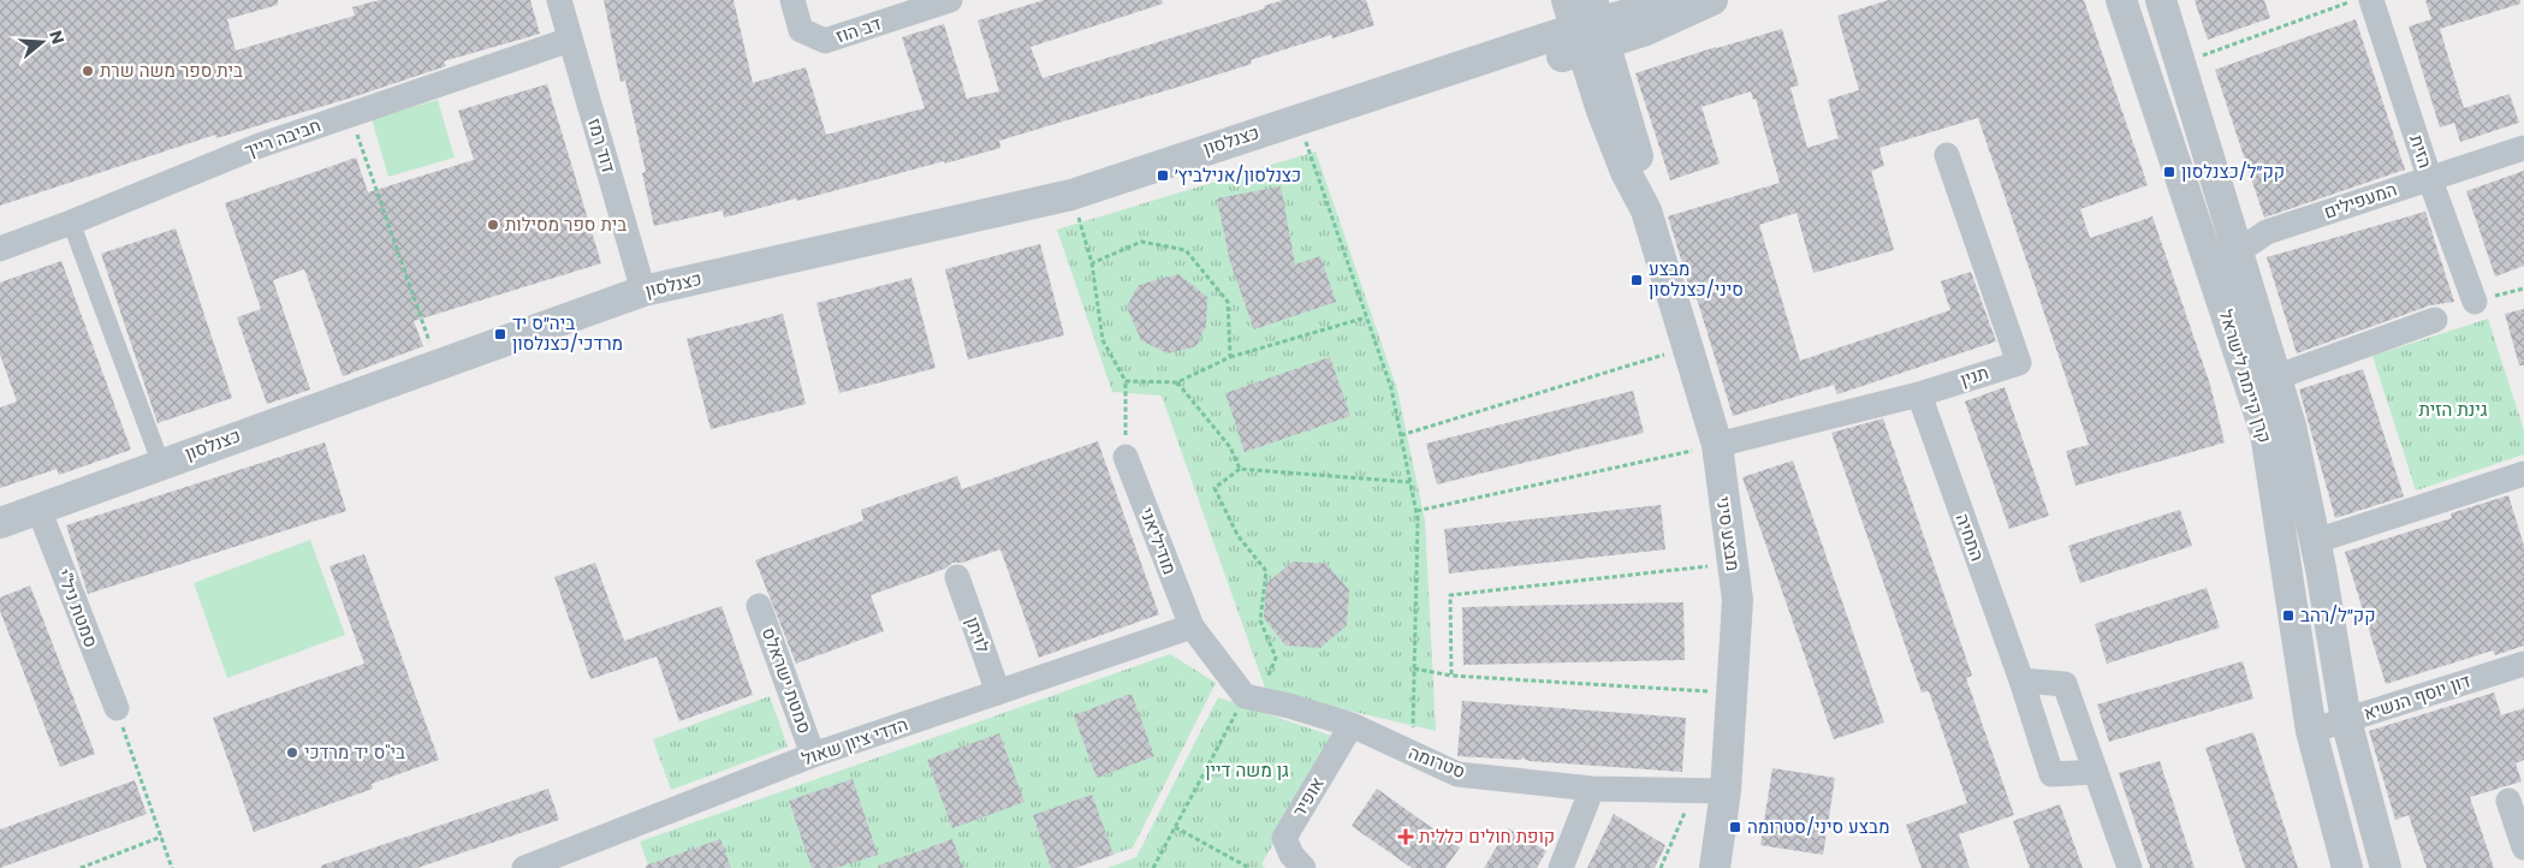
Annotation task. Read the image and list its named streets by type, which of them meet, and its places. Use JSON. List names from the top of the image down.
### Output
{
  "streets": {
    "street": [
      "דב הוז",
      "חביבה רייך",
      "כצנלסון",
      "דוד רמז",
      "הזית",
      "המעפילים",
      "תנין",
      "קרן קיימת לישראל",
      "מבצע סיני",
      "התחיה",
      "מודיליאני",
      "סמטת ניל\"י",
      "לויתן",
      "סמטת ישראלס",
      "דון יוסף הנשיא",
      "הדדי ציון שאול",
      "סטרומה",
      "אופיר"
    ]
  },
  "crossings": [
    ["חביבה רייך", "דוד רמז"],
    ["כצנלסון", "דוד רמז"],
    ["כצנלסון", "מבצע סיני"],
    ["כצנלסון", "סמטת ניל\"י"],
    ["הזית", "המעפילים"],
    ["המעפילים", "קרן קיימת לישראל"],
    ["תנין", "מבצע סיני"],
    ["תנין", "התחיה"],
    ["קרן קיימת לישראל", "דון יוסף הנשיא"],
    ["מבצע סיני", "סטרומה"],
    ["מודיליאני", "הדדי ציון שאול"],
    ["לויתן", "הדדי ציון שאול"],
    ["סמטת ישראלס", "הדדי ציון שאול"],
    ["סטרומה", "אופיר"]
  ],
  "parks": ["גינת הזית", "גן משה דיין"],
  "places": {
    "other": ["בית ספר משה שרת", "בית ספר מסילות", "בי\"ס יד מרדכי"],
    "transit": [
      "קק״ל/כצנלסון",
      "כצנלסון/אנילביץ׳",
      "מבצע סיני/כצנלסון",
      "ביה״ס יד מרדכי/כצנלסון",
      "קק״ל/רהב",
      "מבצע סיני/סטרומה"
    ],
    "health": ["קופת חולים כללית"]
  },
  "north": "right"
}
